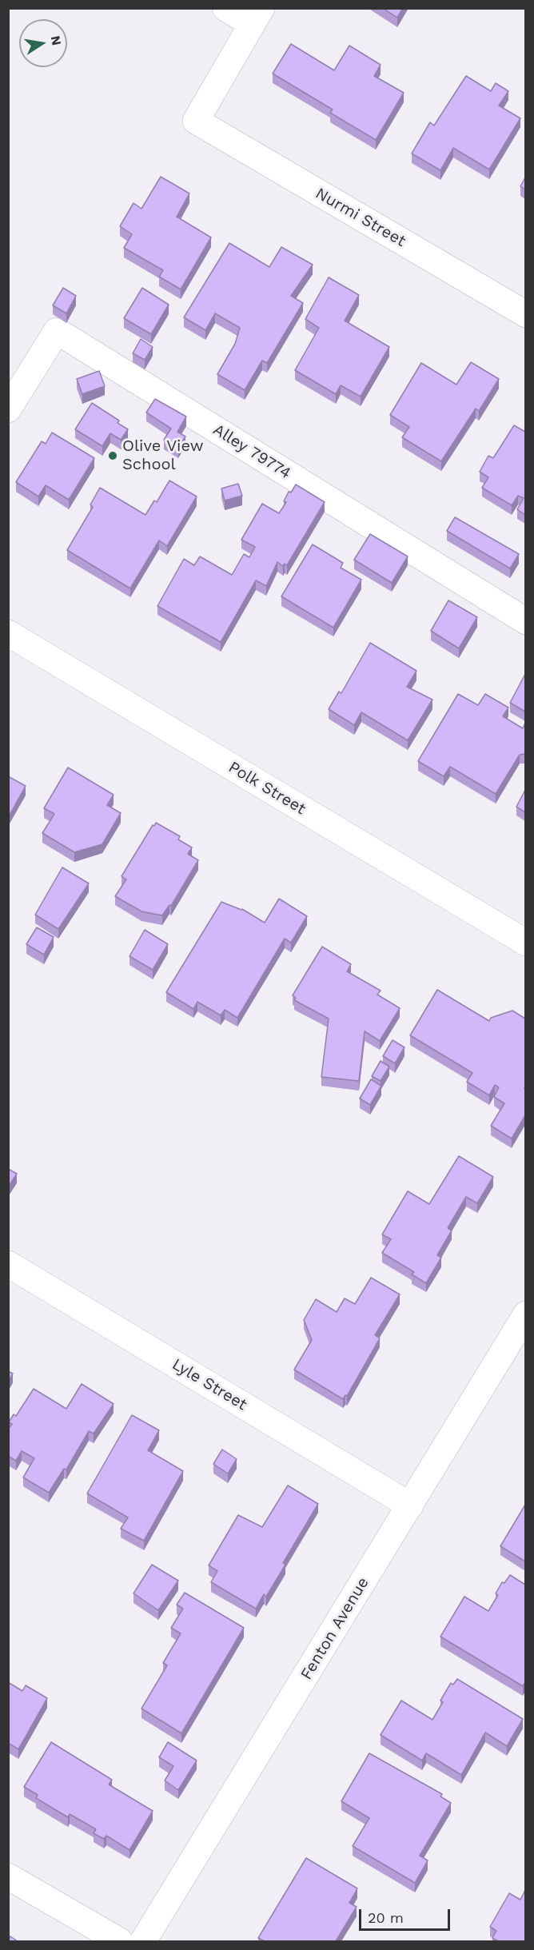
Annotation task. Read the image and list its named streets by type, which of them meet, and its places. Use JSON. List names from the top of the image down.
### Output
{
  "streets": {
    "street": [
      "Nurmi Street",
      "Alley 79774",
      "Polk Street",
      "Lyle Street",
      "Fenton Avenue"
    ]
  },
  "crossings": [
    ["Lyle Street", "Fenton Avenue"]
  ],
  "places": ["Olive View School"],
  "scale_bar": "20 m",
  "north": "right"
}
